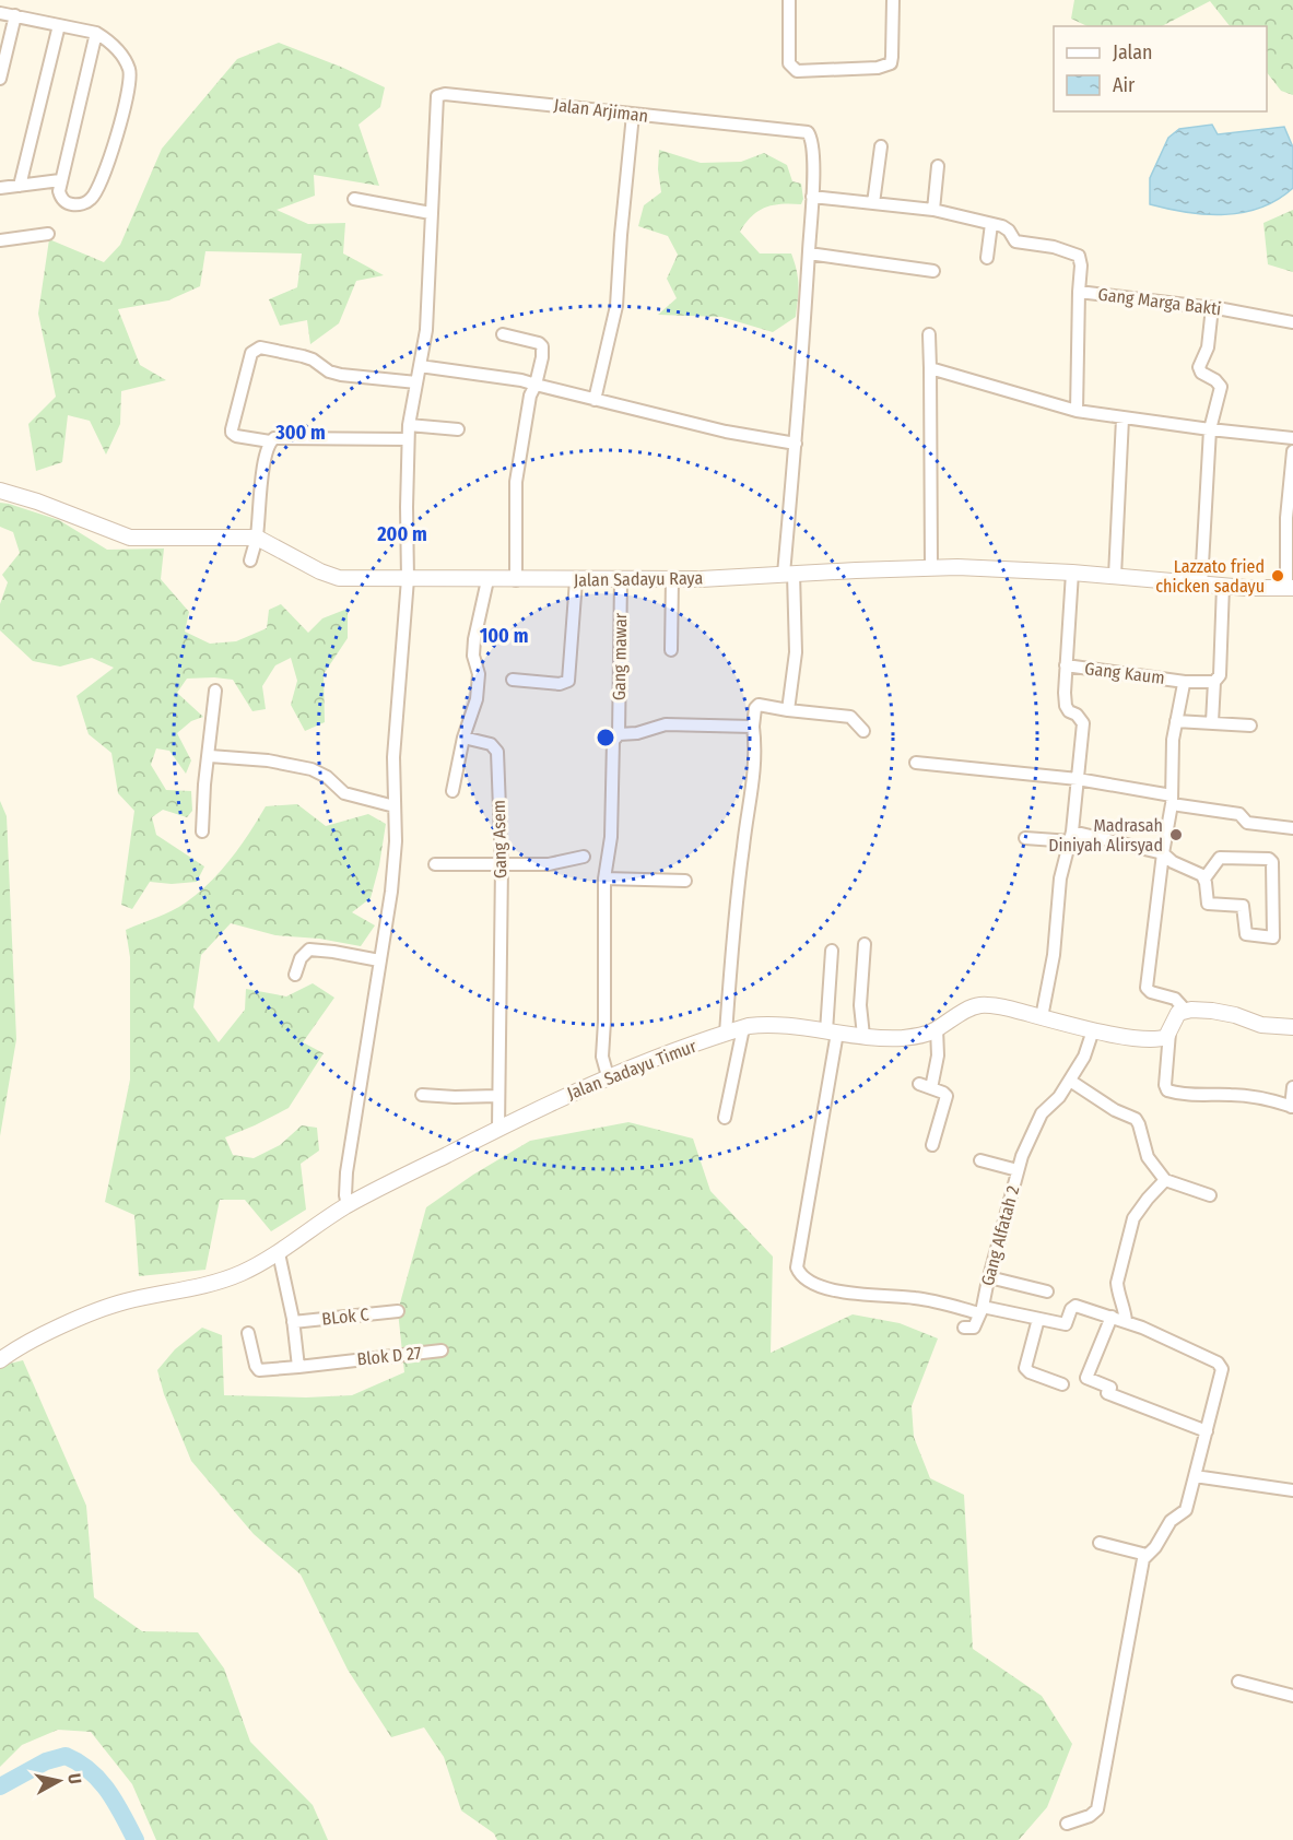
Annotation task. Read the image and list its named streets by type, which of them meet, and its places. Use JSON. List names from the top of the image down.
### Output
{
  "streets": {
    "street": [
      "Jalan Arjiman",
      "Gang Marga Bakti",
      "Jalan Sadayu Raya",
      "Gang mawar",
      "Gang Kaum",
      "Gang Asem",
      "Jalan Sadayu Timur",
      "Gang Alfatah 2",
      "BLok C",
      "Blok D 27"
    ]
  },
  "crossings": [
    ["Jalan Arjiman", "Jalan Sadayu Raya"],
    ["Jalan Arjiman", "Jalan Sadayu Timur"],
    ["Jalan Sadayu Raya", "Gang mawar"],
    ["Gang mawar", "Jalan Sadayu Timur"],
    ["Gang Asem", "Jalan Sadayu Timur"],
    ["Jalan Sadayu Timur", "Gang Alfatah 2"]
  ],
  "places": ["Lazzato fried chicken sadayu", "Madrasah Diniyah Alirsyad"],
  "legend": ["Jalan", "Air"],
  "north": "right",
  "rings": ["300 m", "200 m", "100 m"]
}
